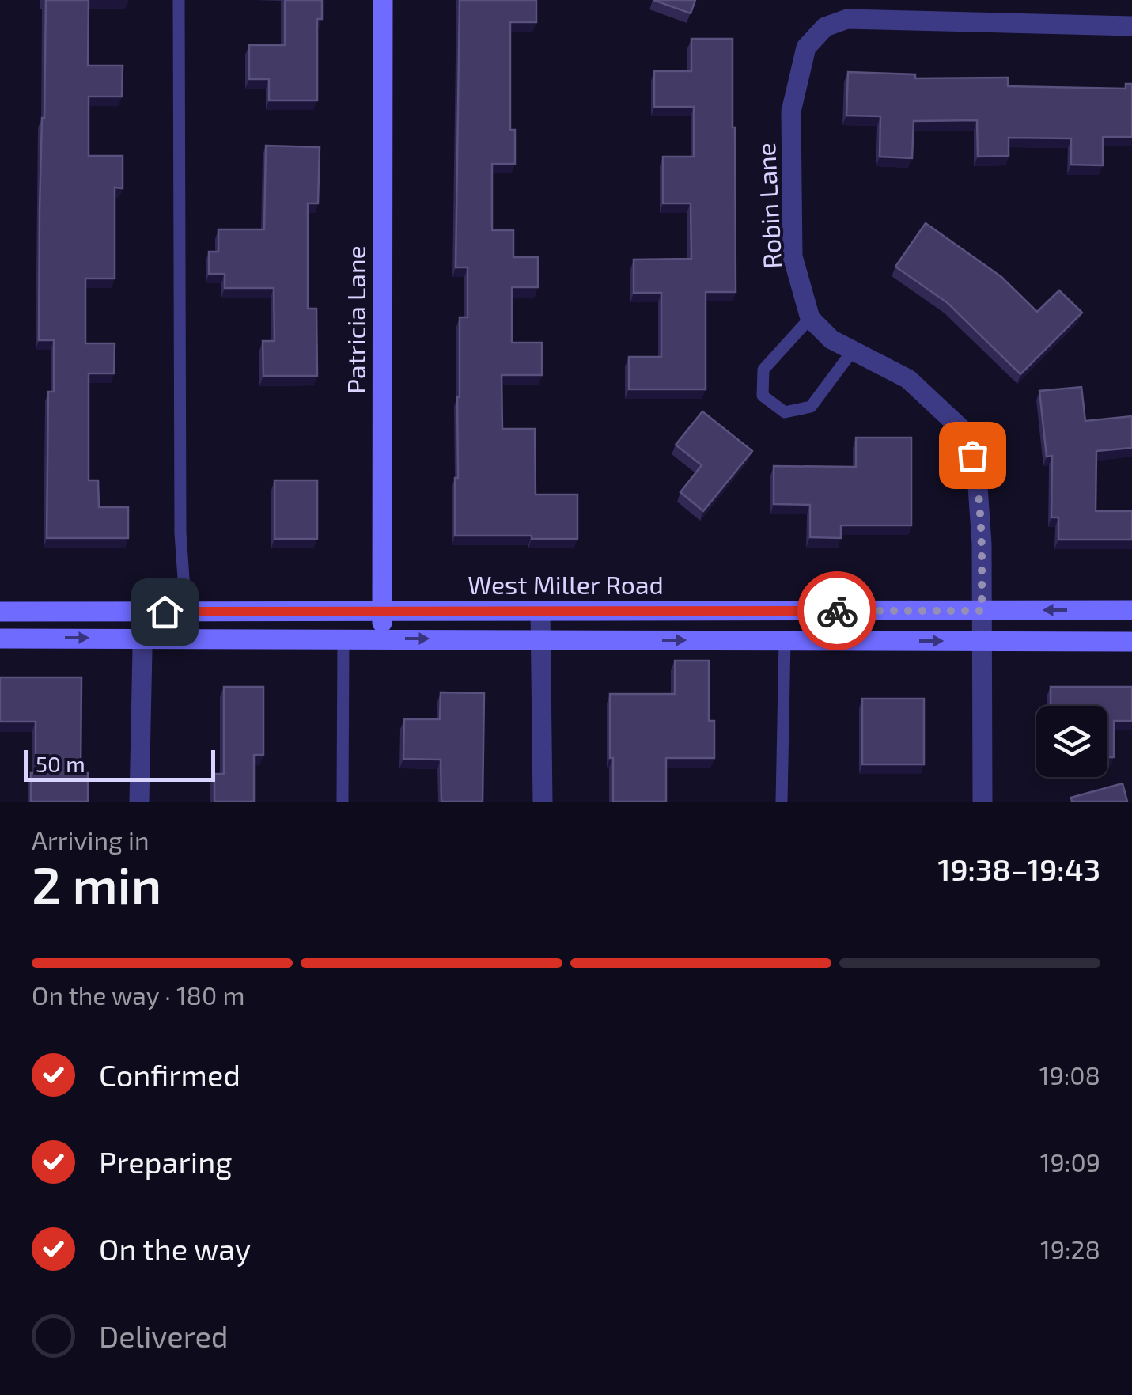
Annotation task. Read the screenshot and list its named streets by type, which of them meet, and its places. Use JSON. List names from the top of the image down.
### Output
{
  "streets": {
    "main road": ["Patricia Lane", "West Miller Road"],
    "street": ["Robin Lane"]
  },
  "crossings": [
    ["Patricia Lane", "West Miller Road"]
  ],
  "scale_bar": "50 m",
  "page": {
    "scale": "50 m",
    "heading": ["2 min", "Arriving in", "19:38–19:43"],
    "bar": "On the way · 180 m",
    "list": [
      ["Confirmed", "19:08"],
      ["Preparing", "19:09"],
      ["On the way", "19:28"],
      "Delivered"
    ]
  }
}
